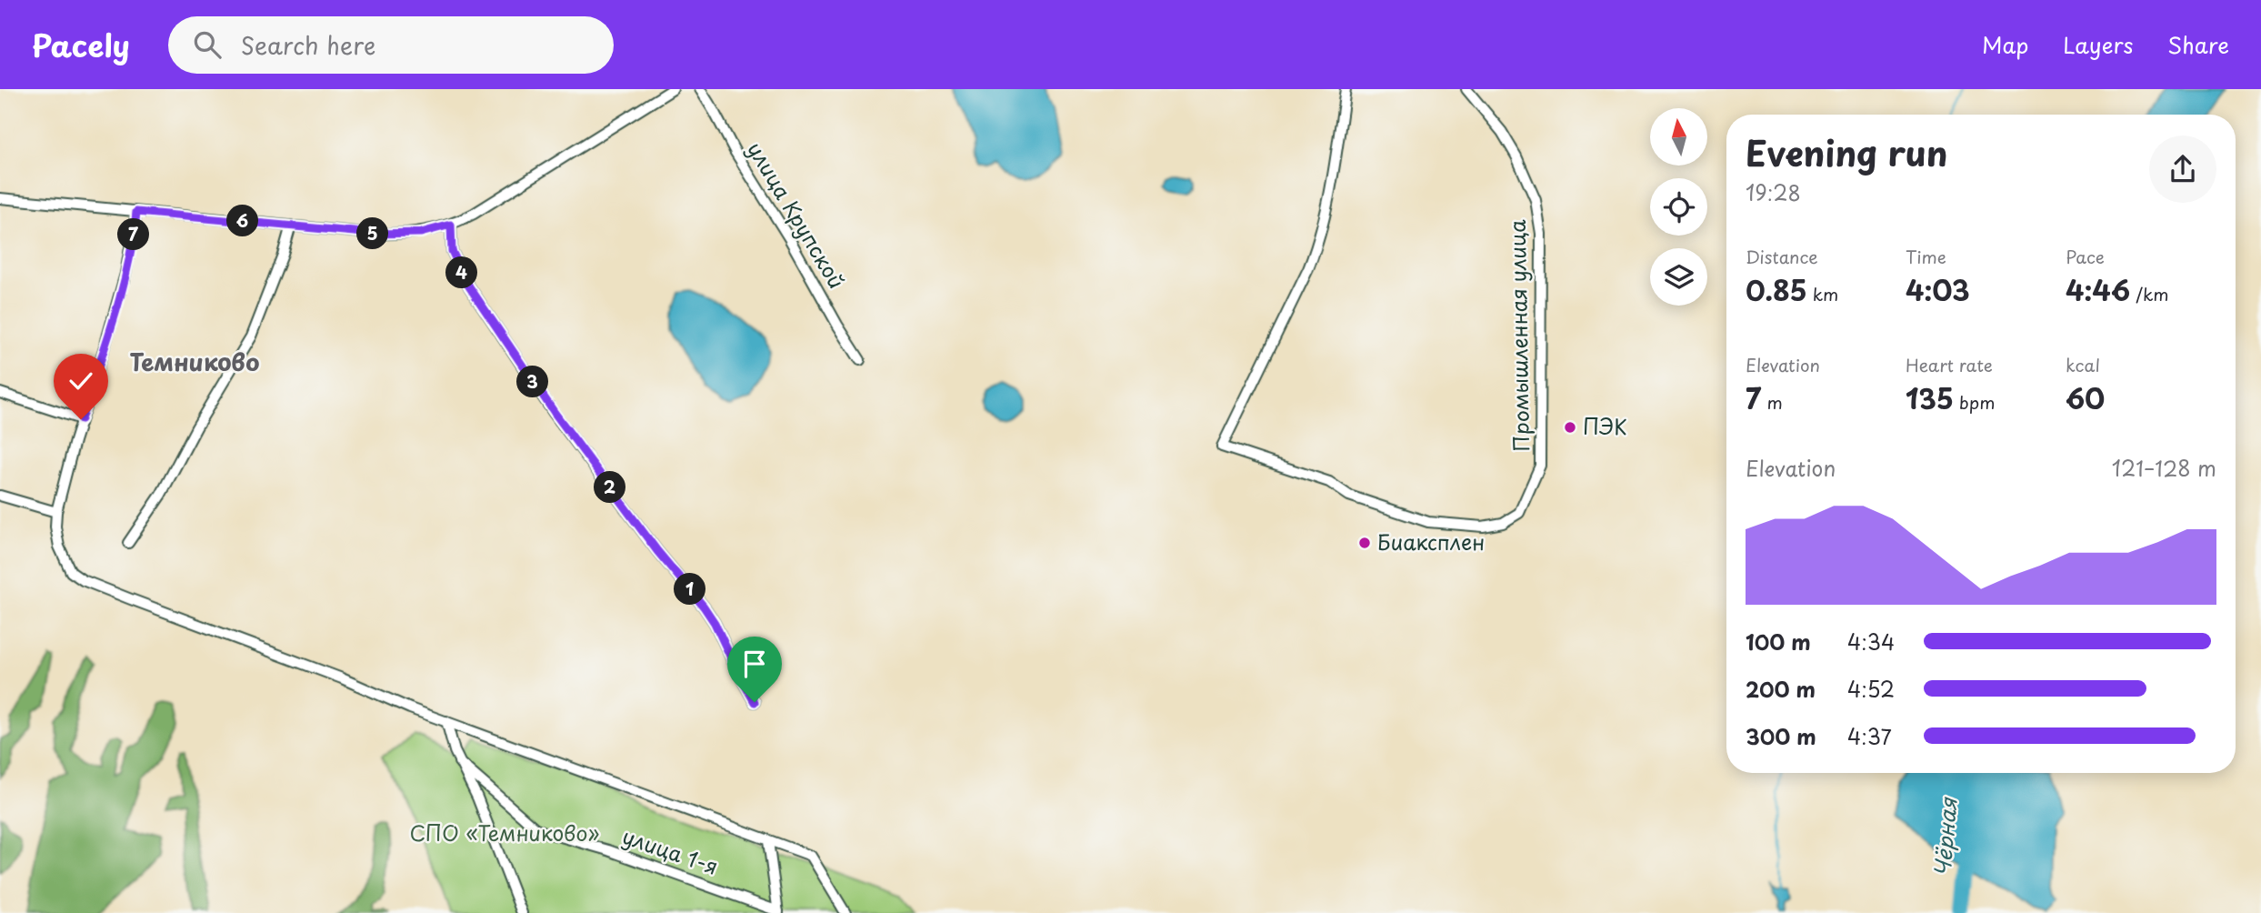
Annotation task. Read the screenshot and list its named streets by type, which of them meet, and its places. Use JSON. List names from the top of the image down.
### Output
{
  "streets": {
    "street": ["улица Крупской", "Промышленная улица", "улица 1-я"]
  },
  "districts": ["Темниково"],
  "water": ["Чёрная"],
  "parks": ["СПО «Темниково»"],
  "places": ["ПЭК", "Биаксплен"],
  "north": "top",
  "page": {
    "header": "Pacely",
    "search": "Search here",
    "nav": ["Map", "Layers", "Share"],
    "heading": ["Evening run", "19:28"],
    "pins": [
      "6",
      "5",
      "7",
      "4",
      "3",
      "2",
      "1"
    ],
    "stats": [
      ["Distance", "0.85 km"],
      ["Time", "4:03"],
      ["Pace", "4:46 /km"],
      ["Elevation", "7 m"],
      ["Heart rate", "135 bpm"],
      ["kcal", "60"]
    ],
    "chart": ["Elevation", "121–128 m"],
    "list": [
      {
        "name": "100 m",
        "note": "4:34"
      },
      {
        "name": "200 m",
        "note": "4:52"
      },
      {
        "name": "300 m",
        "note": "4:37"
      }
    ]
  }
}
